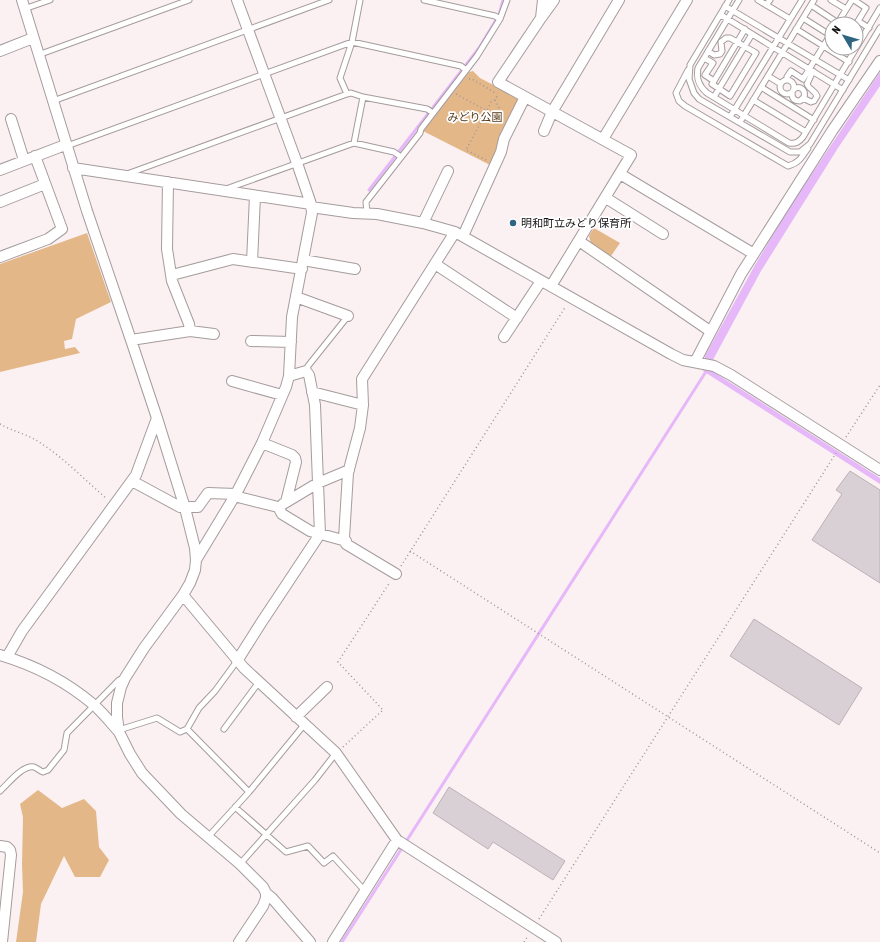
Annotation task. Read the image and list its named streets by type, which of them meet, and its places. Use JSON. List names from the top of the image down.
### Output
{
  "parks": ["みどり公園"],
  "places": ["明和町立みどり保育所"],
  "north": "top left"
}
